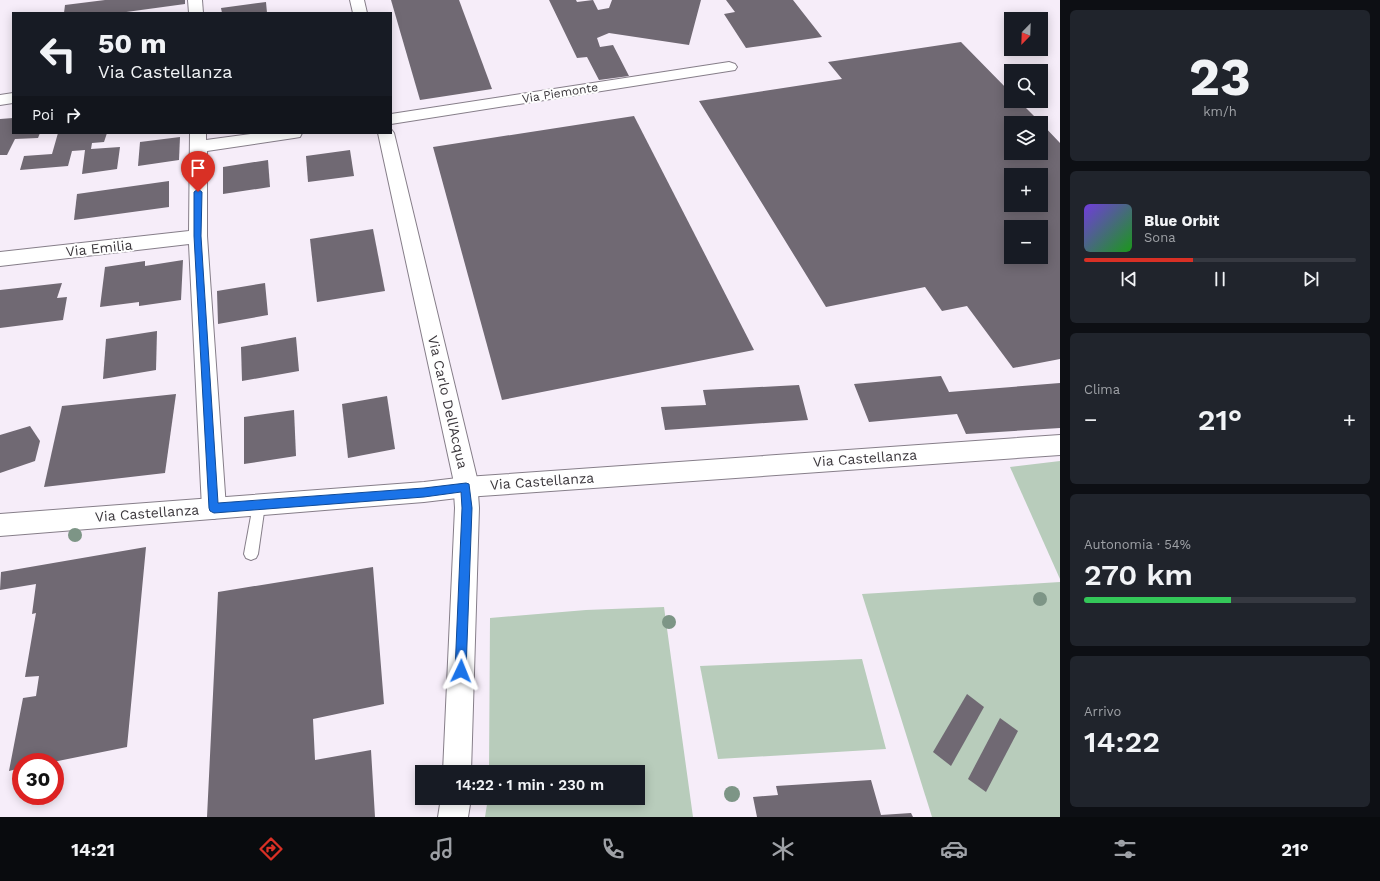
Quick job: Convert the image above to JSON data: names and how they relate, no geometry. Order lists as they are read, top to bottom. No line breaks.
{"streets":{"street":["Via Piemonte","Via Emilia","Via Carlo Dell'Acqua","Via Castellanza"]},"crossings":[["Via Carlo Dell'Acqua","Via Castellanza"]],"north":"bottom left","page":{"tile":[["23","km/h"],"Clima",["Autonomia · 54%","270 km"],["Arrivo","14:22"]],"map_buttons":["+","−"],"turn":["50 m","Via Castellanza"],"then":"Poi","song":["Blue Orbit","Sona"],"heat":["−","21°","+"],"limit":"30","trip":"14:22 · 1 min · 230 m","tabs":["14:21","21°"]}}
